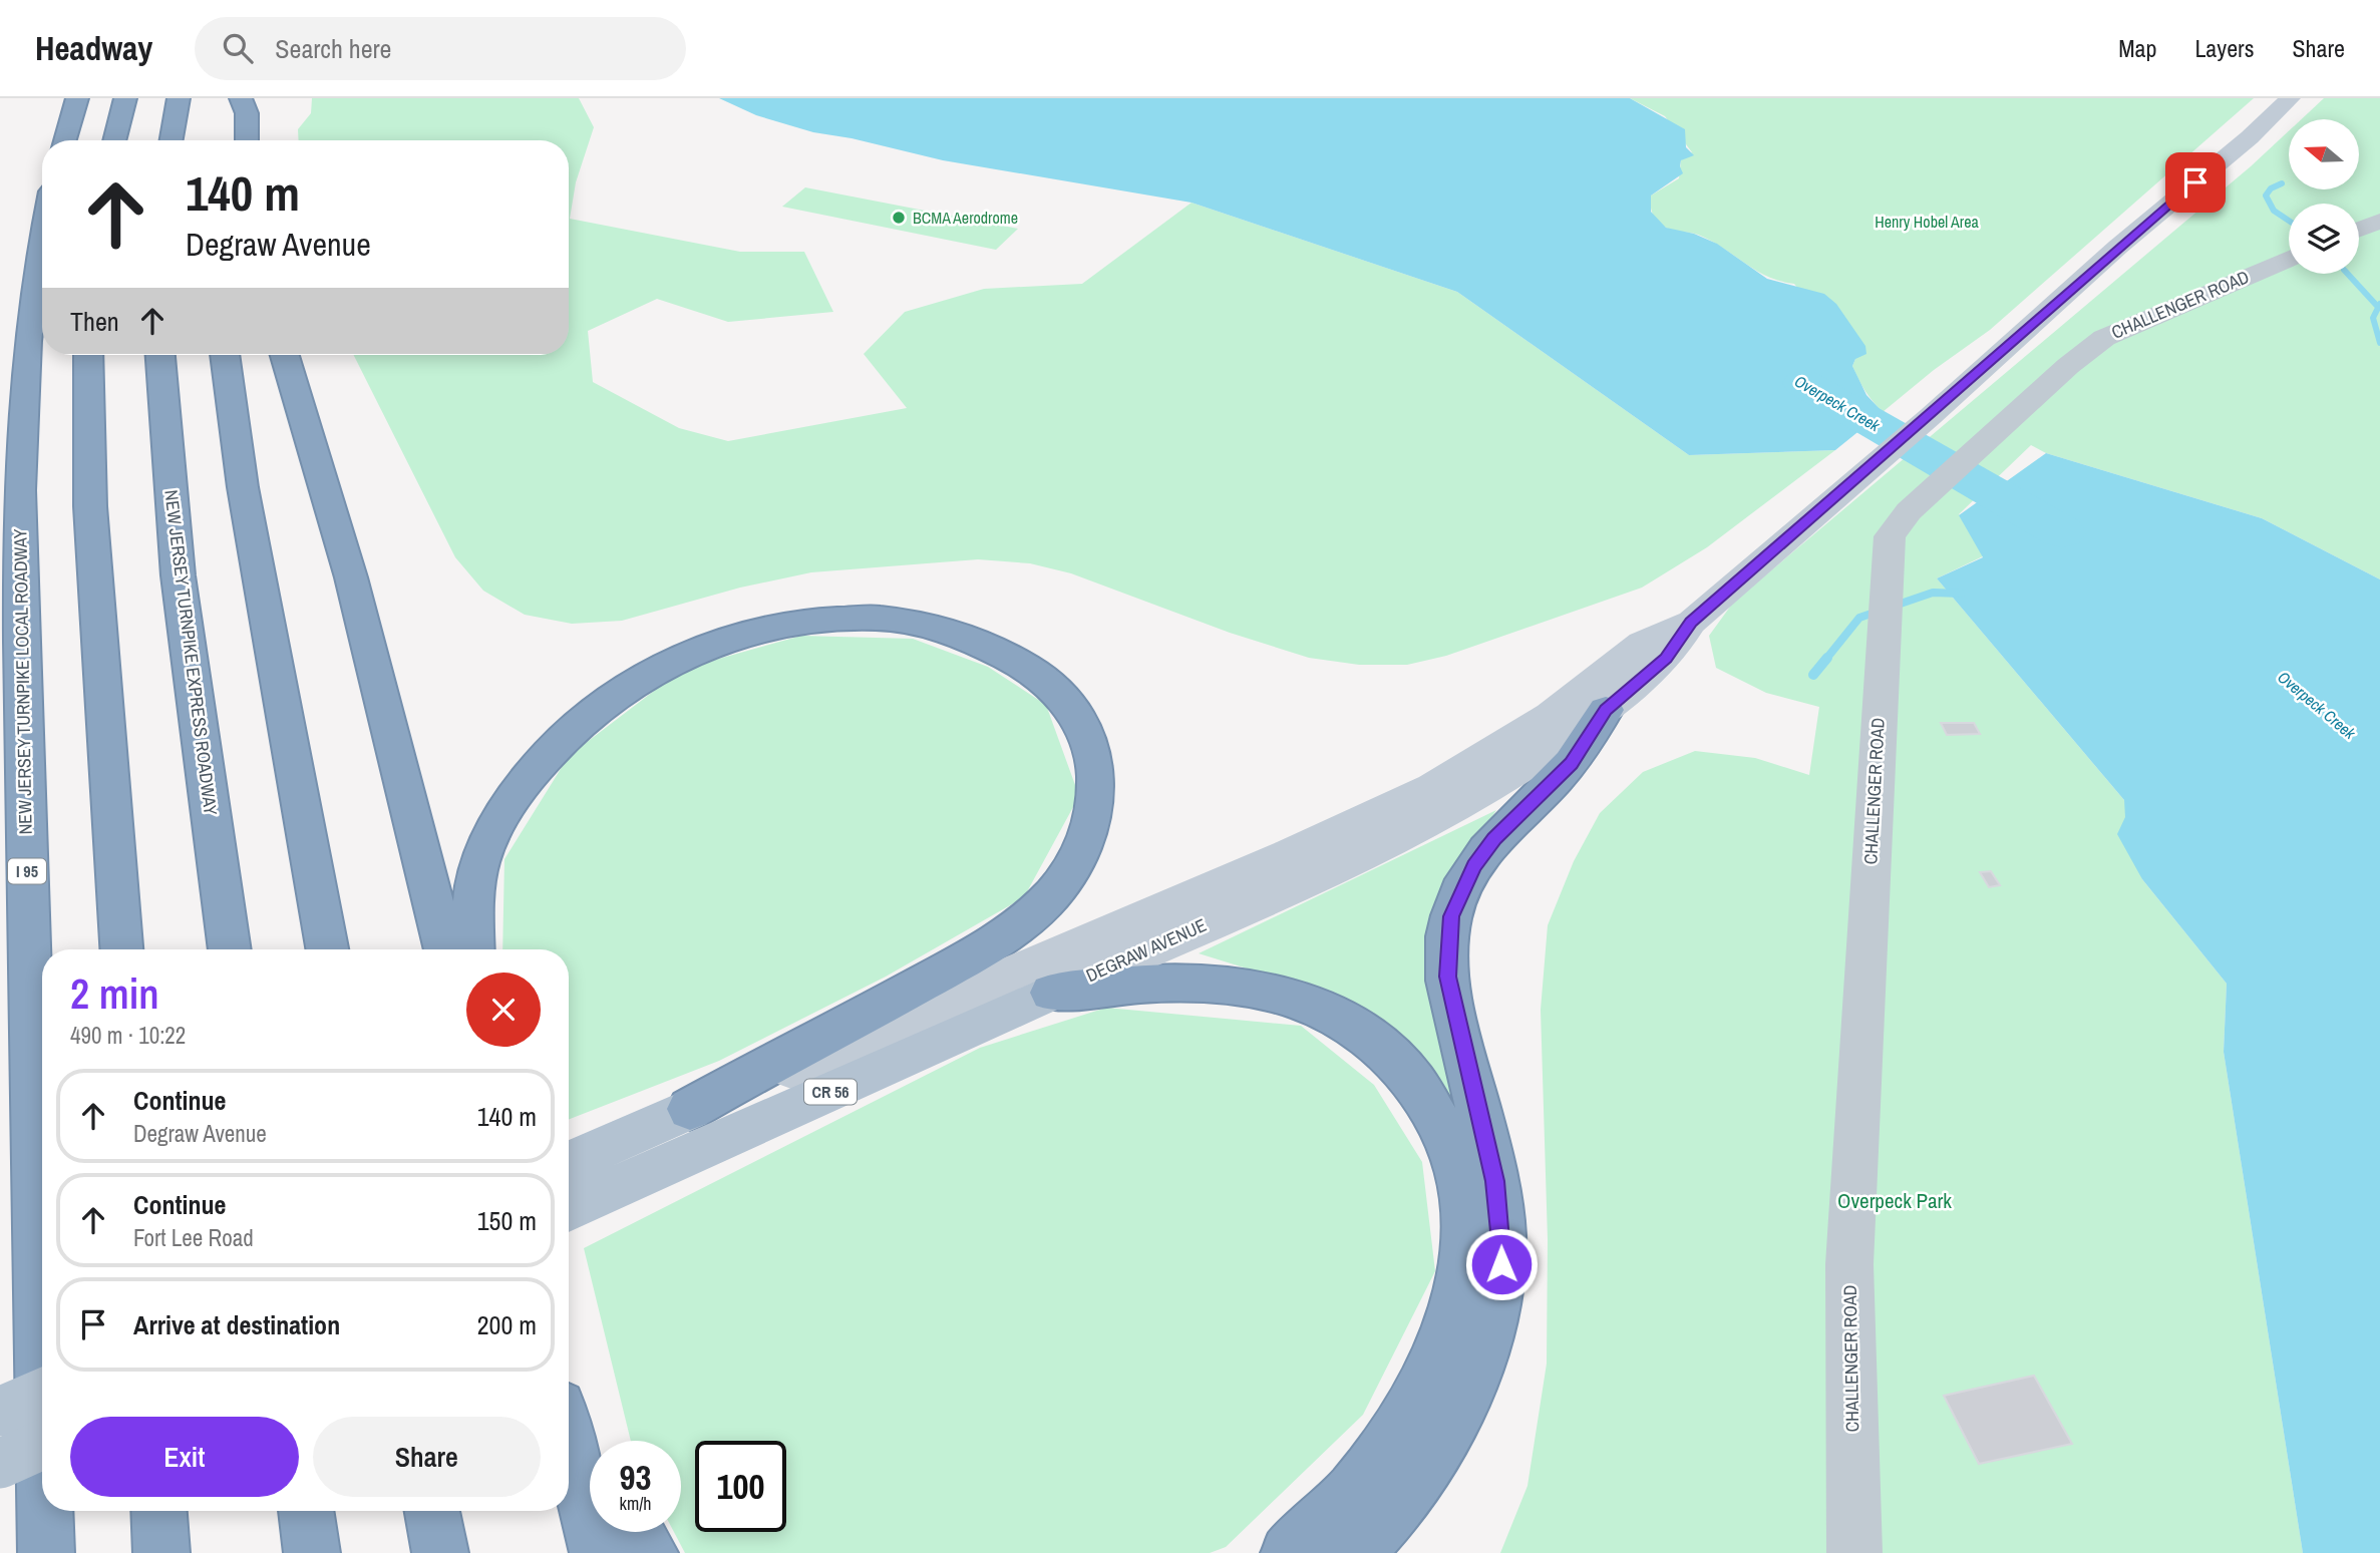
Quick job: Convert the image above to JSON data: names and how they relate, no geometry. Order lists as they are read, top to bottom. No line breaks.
{"streets":{"highway":["NEW JERSEY TURNPIKE EXPRESS ROADWAY","NEW JERSEY TURNPIKE LOCAL ROADWAY","I 95"],"main road":["DEGRAW AVENUE","CR 56"],"street":["CHALLENGER ROAD"]},"water":["Overpeck Creek"],"parks":["Henry Hobel Area","Overpeck Park"],"places":["BCMA Aerodrome"],"north":"left","page":{"header":"Headway","search":"Search here","nav":["Map","Layers","Share"],"turn":["140 m","Degraw Avenue"],"then":"Then","heading":["2 min","490 m · 10:22"],"list":[{"name":"Continue","note":"Degraw Avenue","value":"140 m"},{"name":"Continue","note":"Fort Lee Road","value":"150 m"},{"name":"Arrive at destination","value":"200 m"}],"buttons":["Exit","Share"],"speed":"93 km/h","limit":"100"}}
